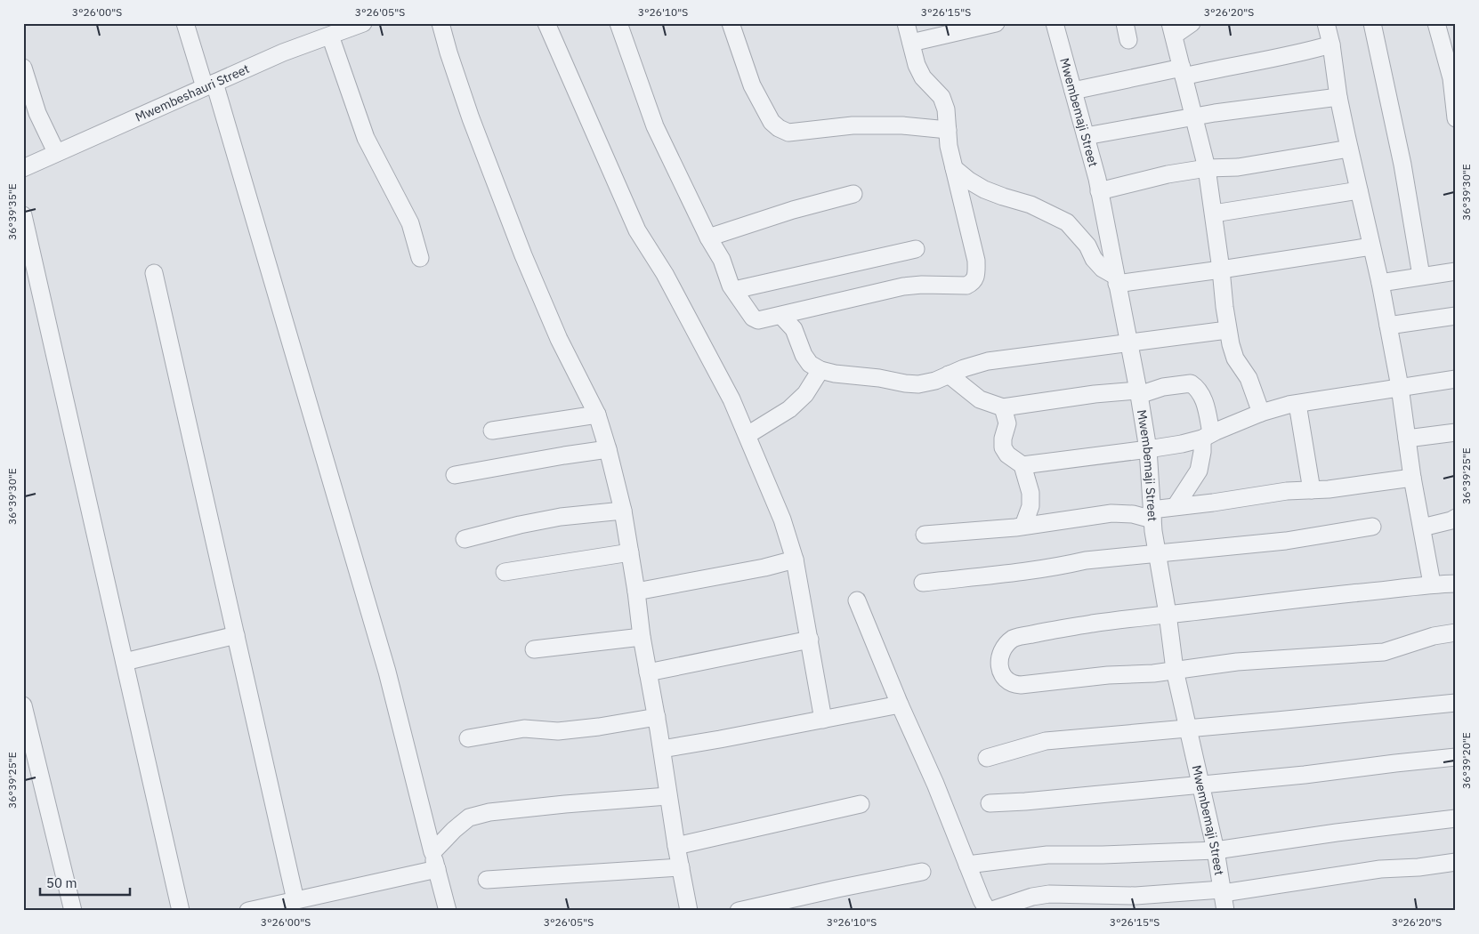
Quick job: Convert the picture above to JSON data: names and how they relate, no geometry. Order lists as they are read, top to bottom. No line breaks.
{"streets":{"street":["Mwembeshauri Street","Mwembemaji Street"]},"scale_bar":"50 m","coordinates":["3°26'00\"S","3°26'05\"S","3°26'10\"S","3°26'15\"S","3°26'20\"S","36°39'30\"E","36°39'35\"E","36°39'25\"E","36°39'20\"E"]}
